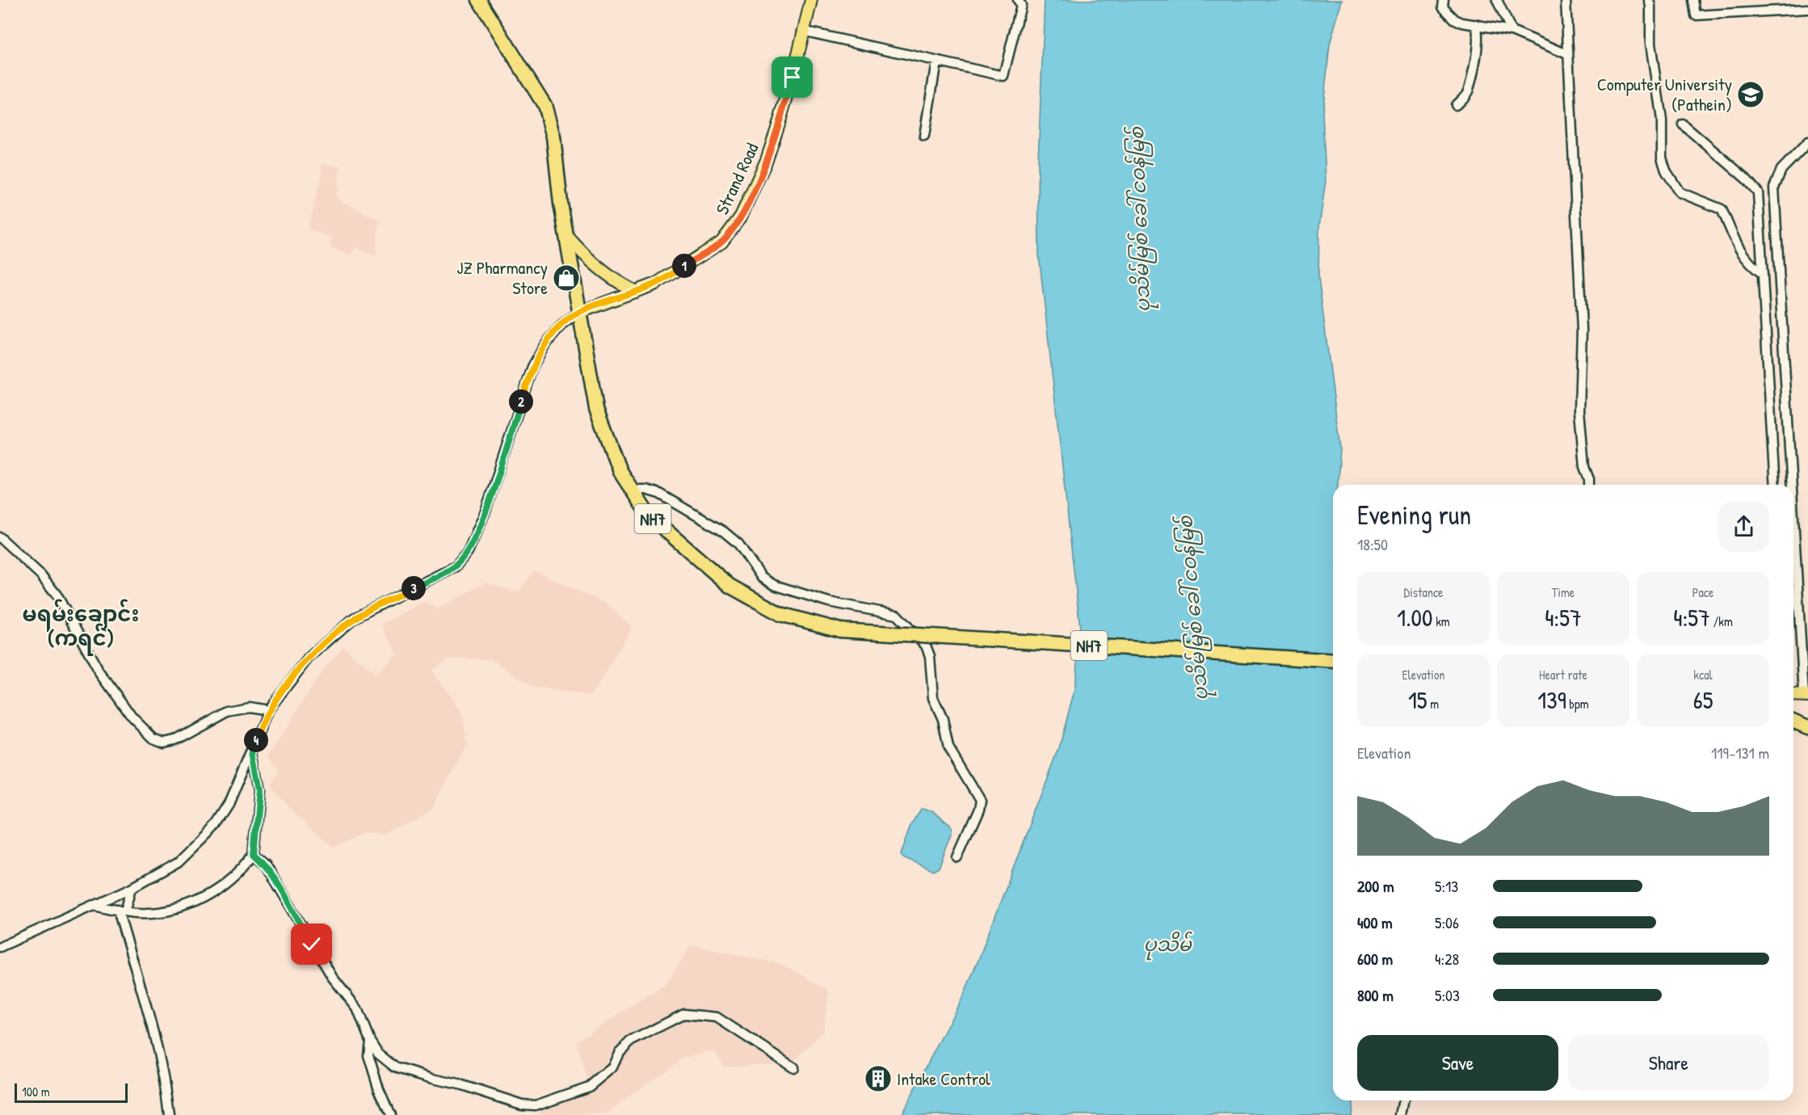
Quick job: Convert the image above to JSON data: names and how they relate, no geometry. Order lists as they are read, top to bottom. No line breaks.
{"streets":{"highway":["NH7"],"main road":["Strand Road"]},"crossings":[["Strand Road","NH7"]],"districts":["မရမ်းချောင်း (ကရင်)"],"water":["ပုသိမ်မြစ် ခေါ် ငဝန်မြစ်","ပုသိမ်"],"places":{"school or university":["Computer University (Pathein)"],"shop":["JZ Pharmancy Store"],"building":["Intake Control"]},"scale_bar":"100 m","page":{"pins":["1","2","3","4"],"heading":["Evening run","18:50"],"stats":[["Distance","1.00 km"],["Time","4:57"],["Pace","4:57 /km"],["Elevation","15 m"],["Heart rate","139 bpm"],["kcal","65"]],"chart":["Elevation","119–131 m"],"list":[{"name":"200 m","note":"5:13"},{"name":"400 m","note":"5:06"},{"name":"600 m","note":"4:28"},{"name":"800 m","note":"5:03"}],"buttons":["Save","Share"],"scale":"100 m"}}
